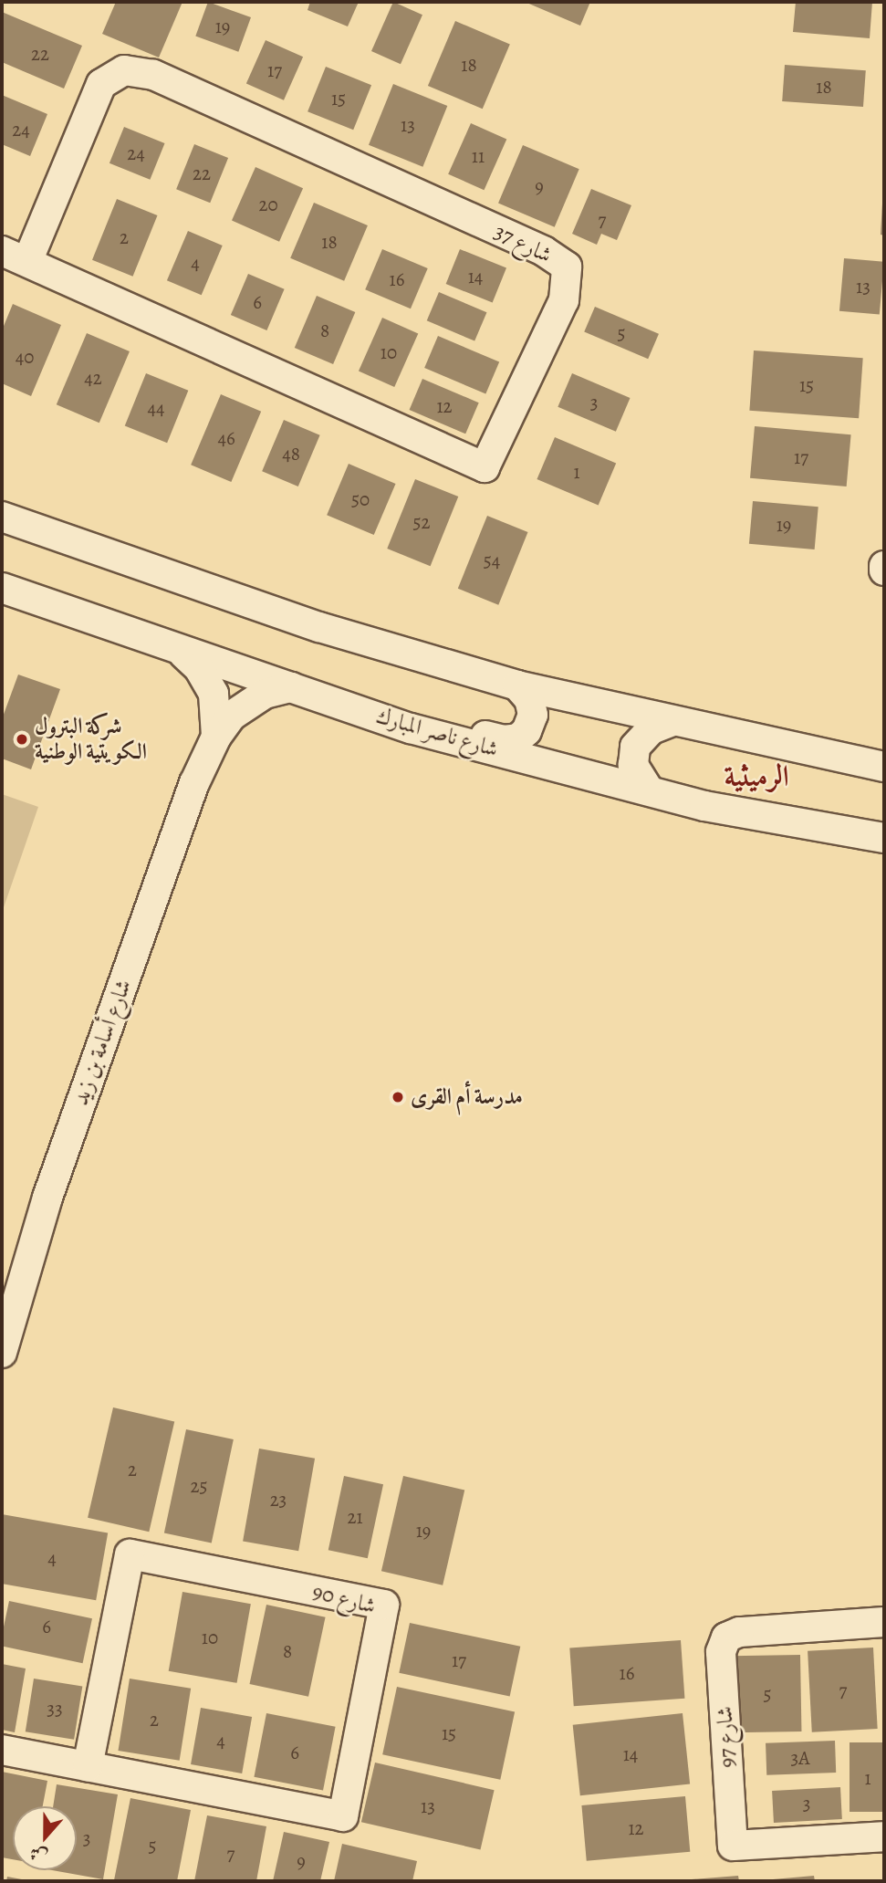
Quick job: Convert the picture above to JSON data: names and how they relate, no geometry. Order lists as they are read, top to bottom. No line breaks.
{"streets":{"street":["شارع 37","شارع ناصر المبارك","شارع أسامة بن زيد","شارع 90","شارع 97"]},"crossings":[["شارع ناصر المبارك","شارع أسامة بن زيد"]],"districts":["الرميثية"],"places":["شركة البترول الكويتية الوطنية","مدرسة أم القرى"],"house_numbers":["19","22","18","17","18","15","13","24","24","11","22","9","20","7","2","18","4","14","16","13","6","8","5","10","40","42","15","3","12","44","46","48","17","1","50","52","19","54","2","25","23","21","19","4","6","10","8","17","16","7","5","33","2","15","4","6","14","3A","1","3","13","12","3","5","7","9"],"north":"bottom"}
